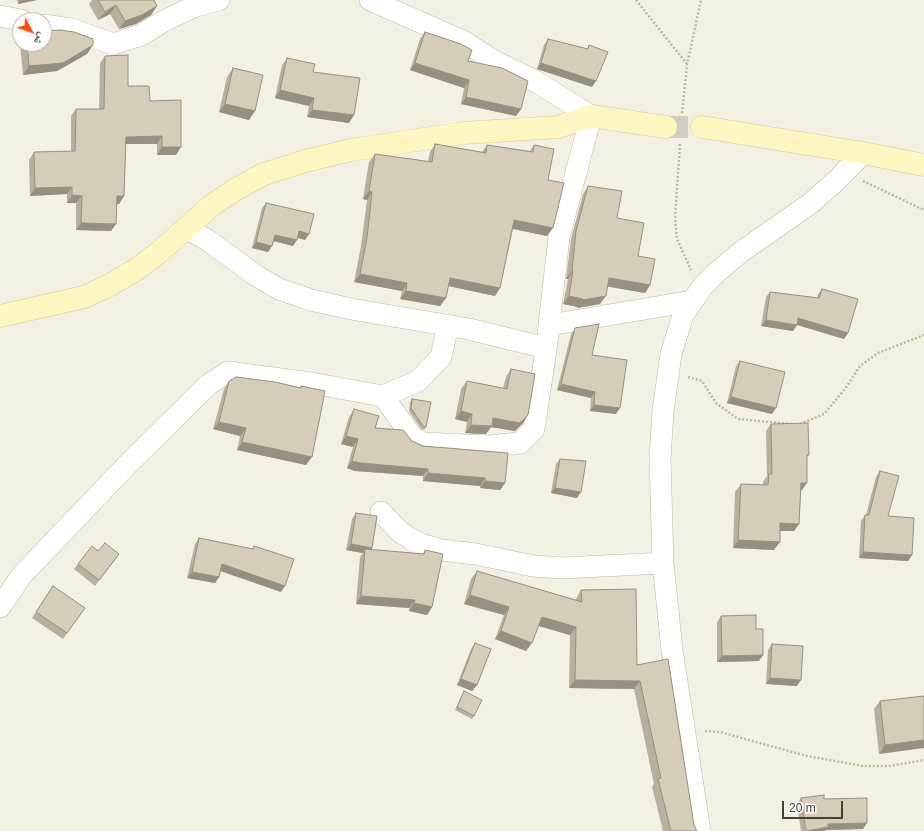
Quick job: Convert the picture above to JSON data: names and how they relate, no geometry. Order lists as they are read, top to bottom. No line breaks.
{"scale_bar":"20 m","north":"bottom right"}
